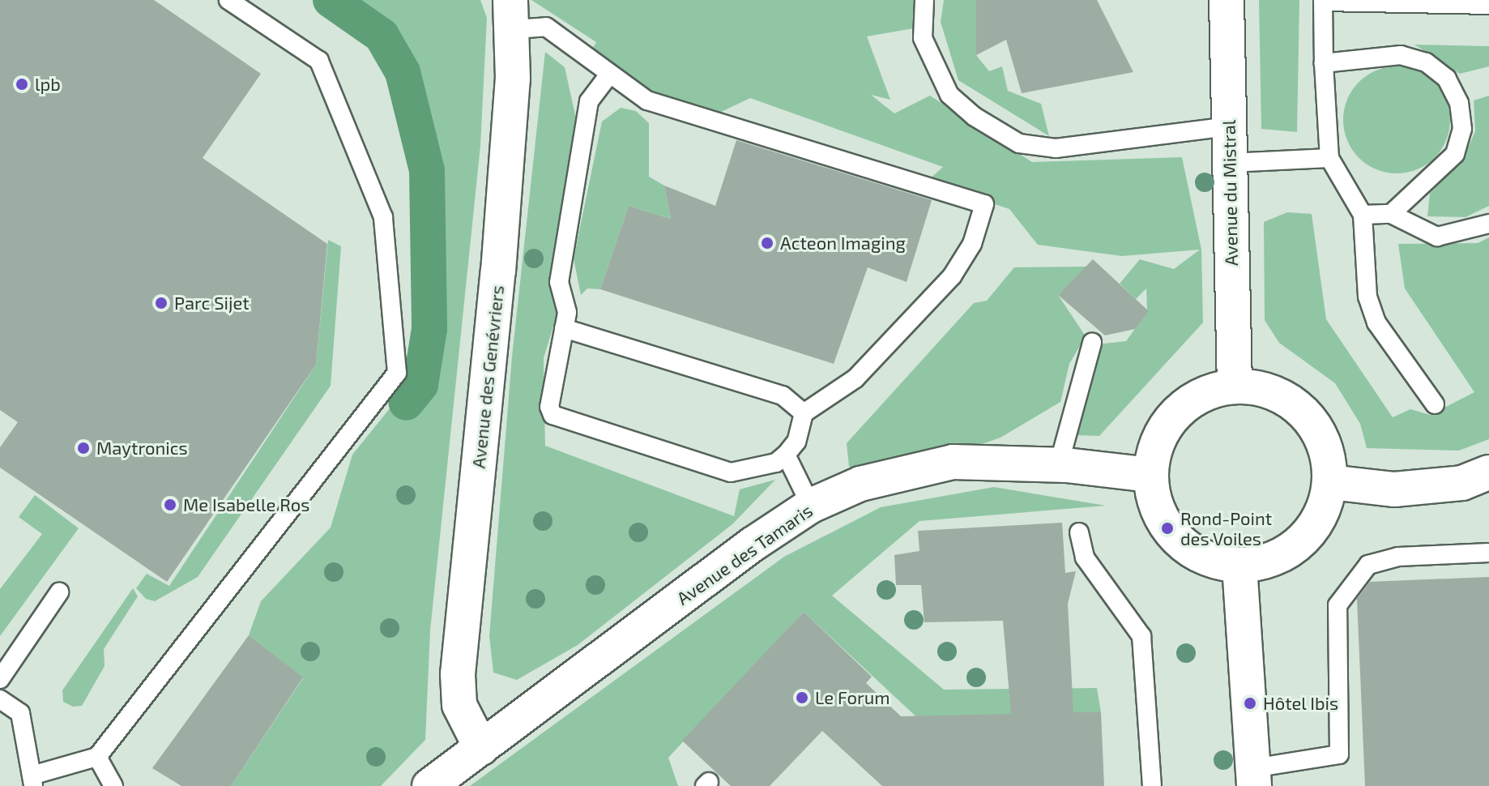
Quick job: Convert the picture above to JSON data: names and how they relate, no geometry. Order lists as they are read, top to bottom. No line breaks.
{"streets":{"street":["Avenue du Mistral","Avenue des Genévriers","Avenue des Tamaris"]},"crossings":[["Avenue du Mistral","Avenue des Tamaris"],["Avenue des Genévriers","Avenue des Tamaris"]],"places":["lpb","Acteon Imaging","Parc Sijet","Maytronics","Me Isabelle Ros","Rond-Point des Voiles","Le Forum","Hôtel Ibis"]}
